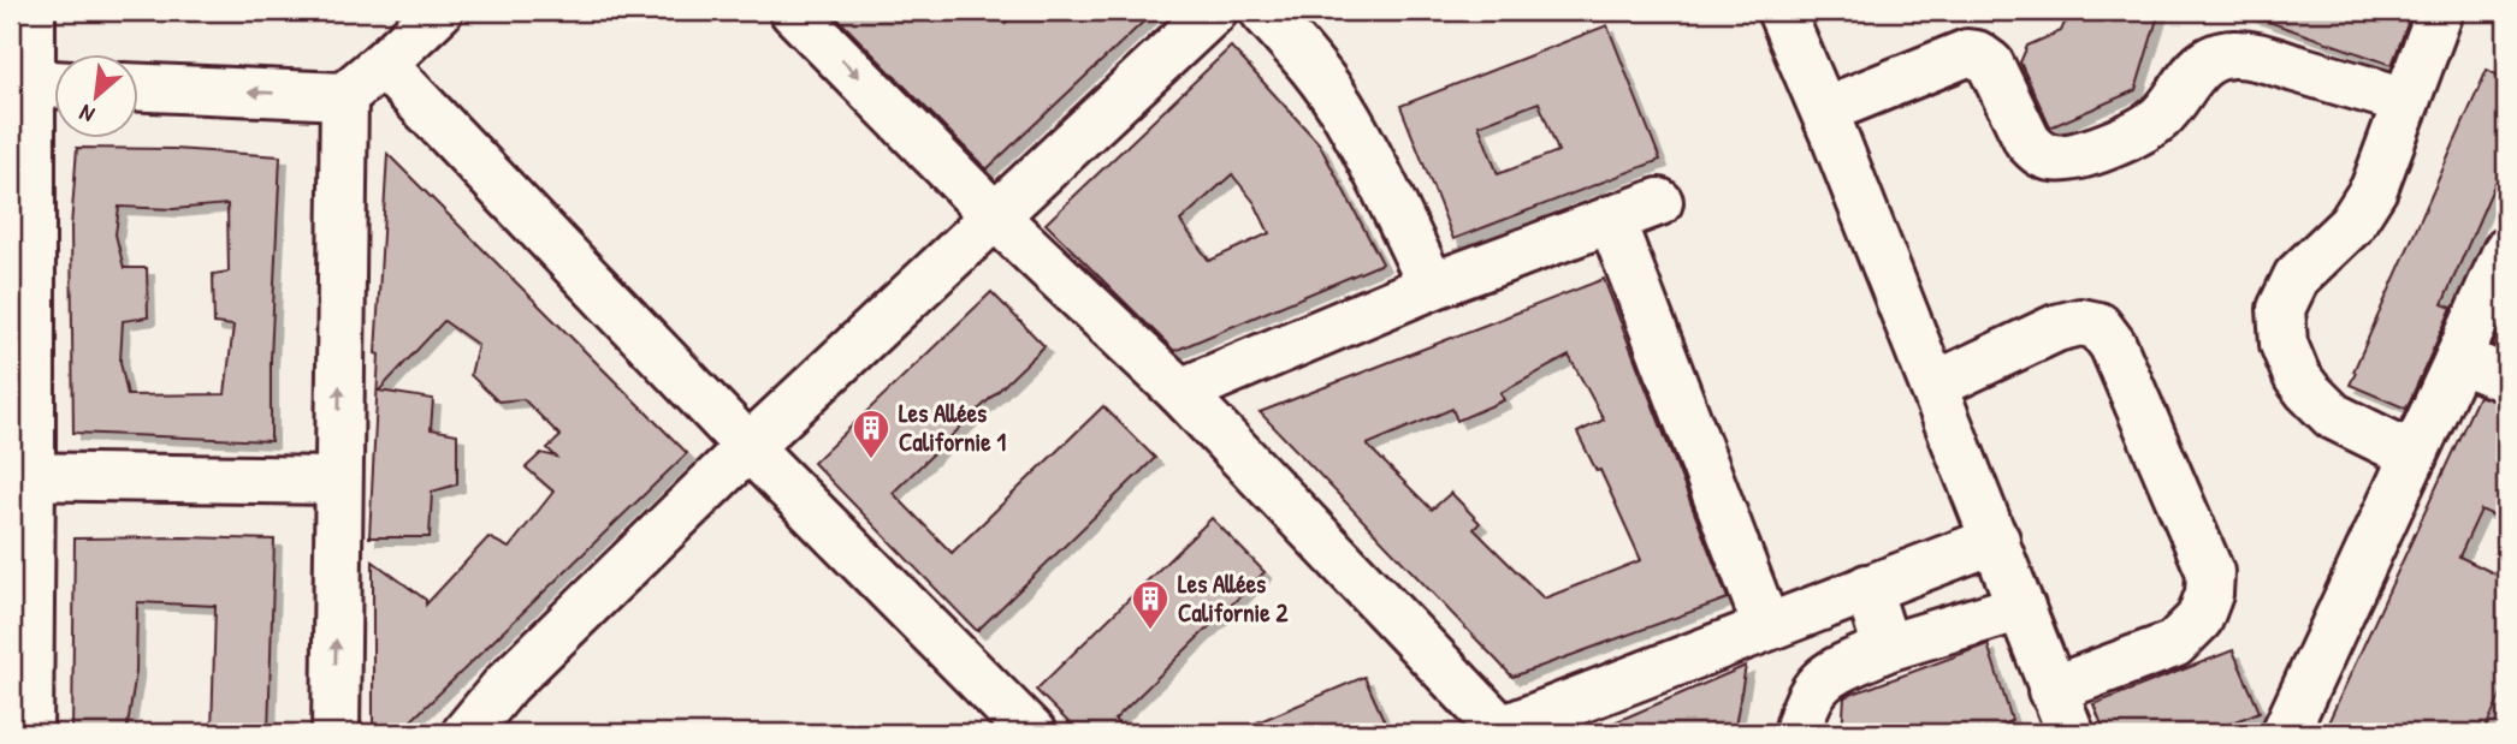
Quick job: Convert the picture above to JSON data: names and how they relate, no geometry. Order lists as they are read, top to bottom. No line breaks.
{"places":{"building":["Les Allées Californie 1","Les Allées Californie 2"]},"north":"bottom left"}
